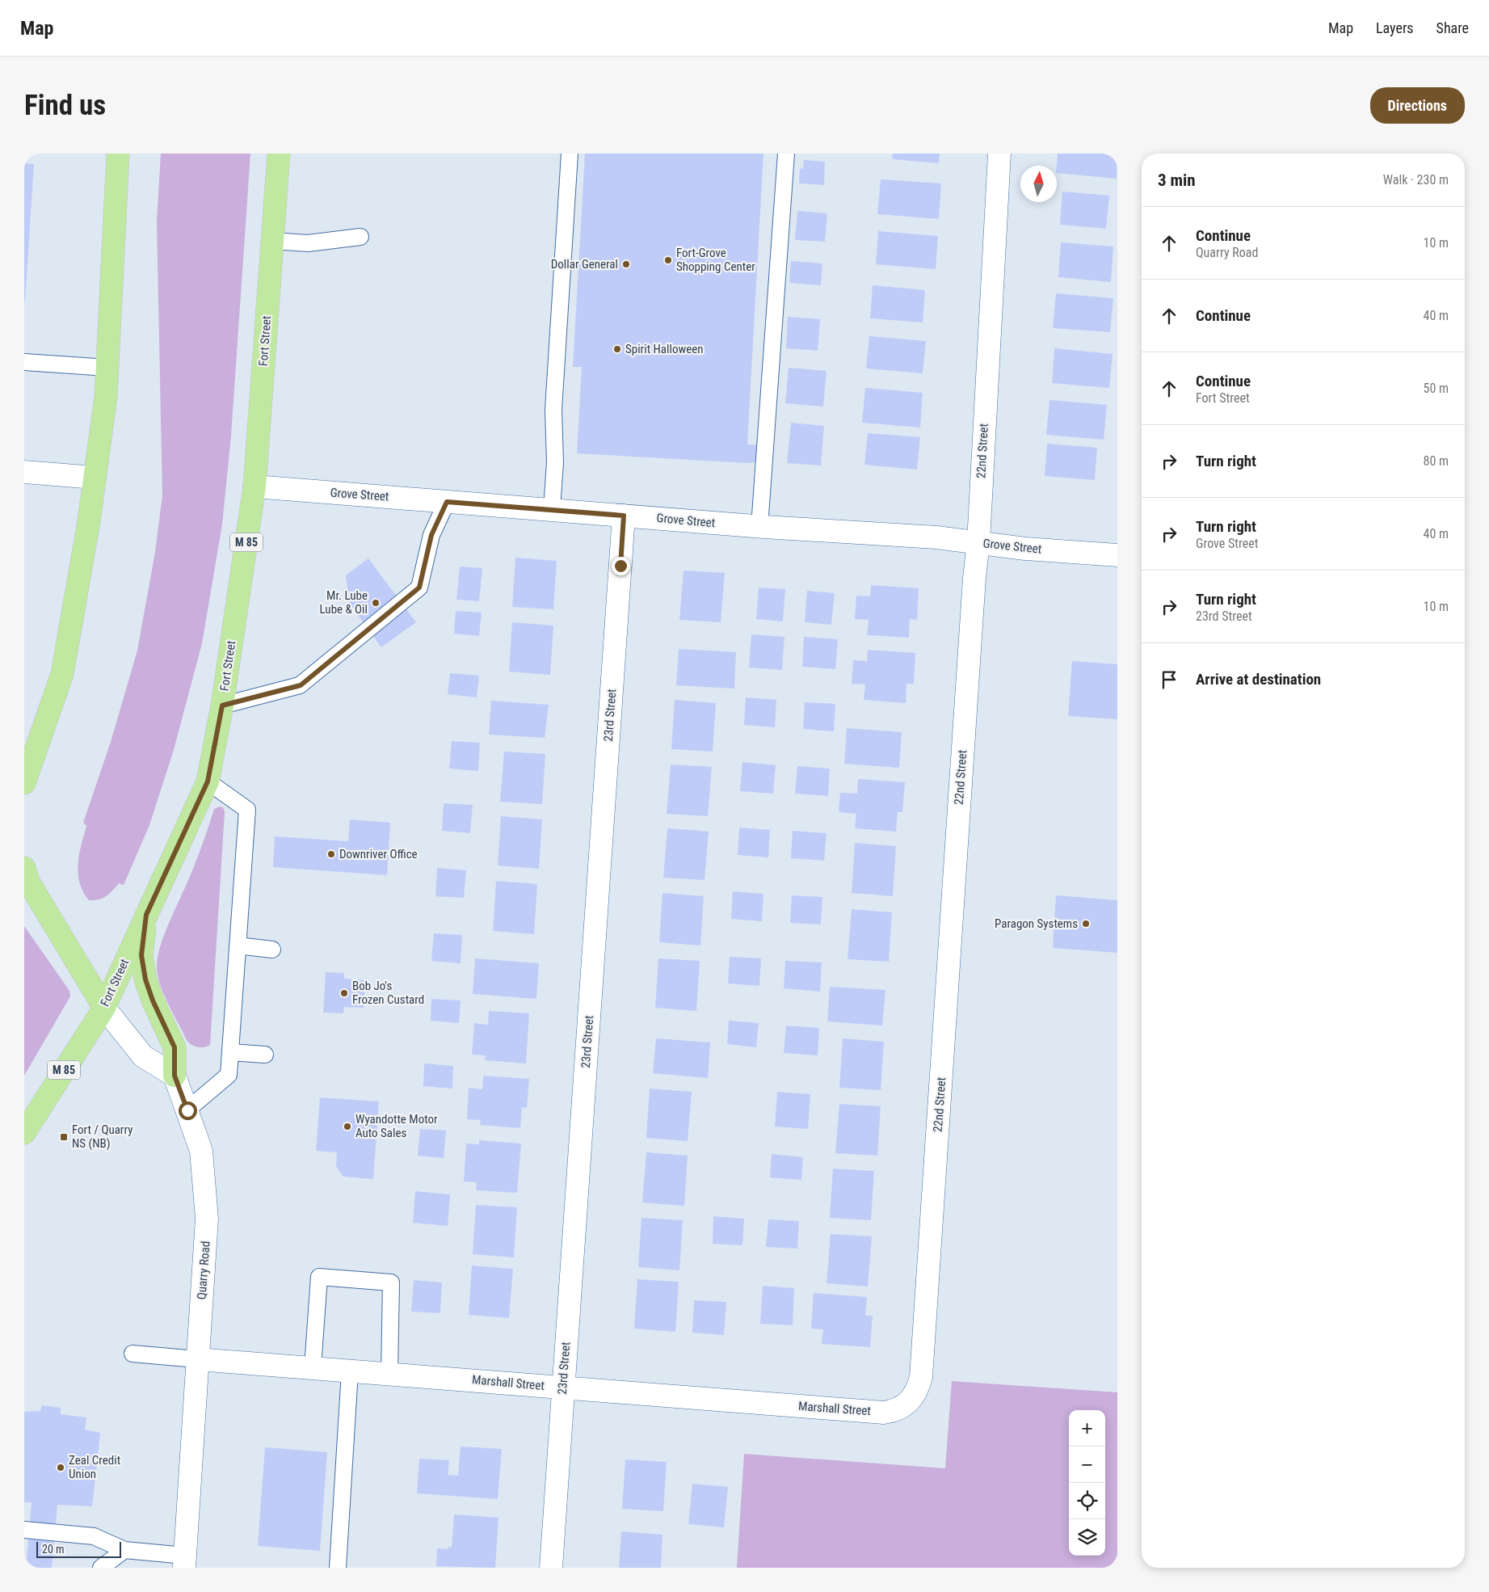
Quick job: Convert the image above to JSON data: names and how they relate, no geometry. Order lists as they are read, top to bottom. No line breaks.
{"streets":{"main road":["Fort Street","M 85"],"street":["22nd Street","Grove Street","23rd Street","Quarry Road","Marshall Street"]},"crossings":[["Fort Street","Grove Street"],["22nd Street","Grove Street"],["22nd Street","Marshall Street"],["Grove Street","23rd Street"],["23rd Street","Marshall Street"],["Quarry Road","Marshall Street"]],"places":{"other":["Fort-Grove Shopping Center","Dollar General","Spirit Halloween","Mr. Lube Lube & Oil","Downriver Office","Paragon Systems","Bob Jo's Frozen Custard","Wyandotte Motor Auto Sales","Zeal Credit Union"],"transit":["Fort / Quarry NS (NB)"]},"scale_bar":"20 m","north":"top","page":{"header":"Map","nav":["Map","Layers","Share"],"buttons":"Directions","title":"Find us","heading":["3 min","Walk · 230 m"],"list":[["Continue","Quarry Road","10 m"],["Continue","40 m"],["Continue","Fort Street","50 m"],["Turn right","80 m"],["Turn right","Grove Street","40 m"],["Turn right","23rd Street","10 m"],"Arrive at destination"],"map_buttons":["+","−"],"scale":"20 m"}}
